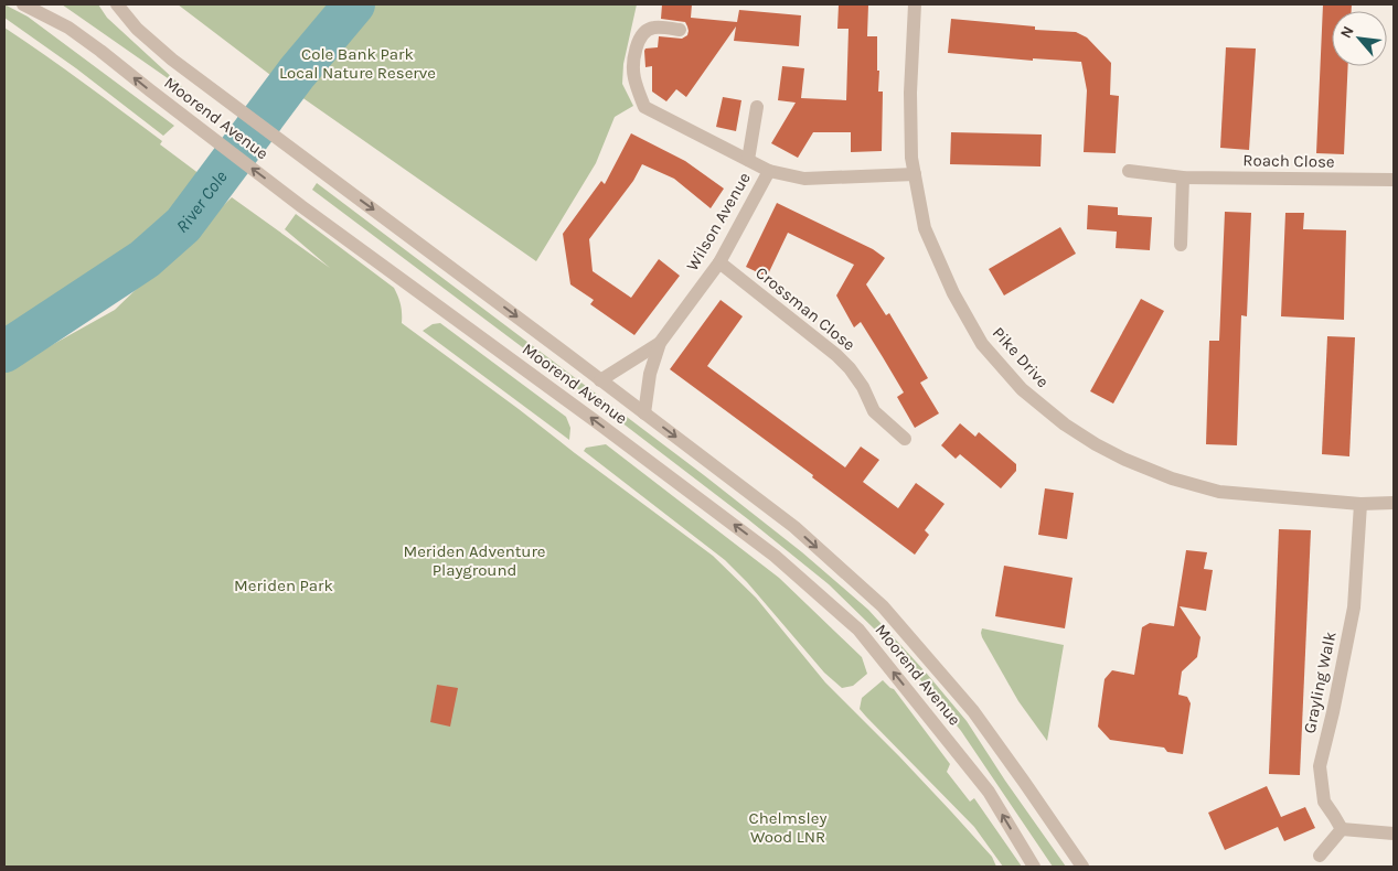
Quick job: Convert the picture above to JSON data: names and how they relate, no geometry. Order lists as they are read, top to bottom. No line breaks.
{"streets":{"street":["Moorend Avenue","Roach Close","Wilson Avenue","Crossman Close","Pike Drive","Grayling Walk"]},"crossings":[["Moorend Avenue","Wilson Avenue"],["Wilson Avenue","Crossman Close"],["Pike Drive","Grayling Walk"]],"water":["River Cole"],"parks":["Cole Bank Park Local Nature Reserve","Meriden Adventure Playground","Meriden Park","Chelmsley Wood LNR"],"north":"top left"}
